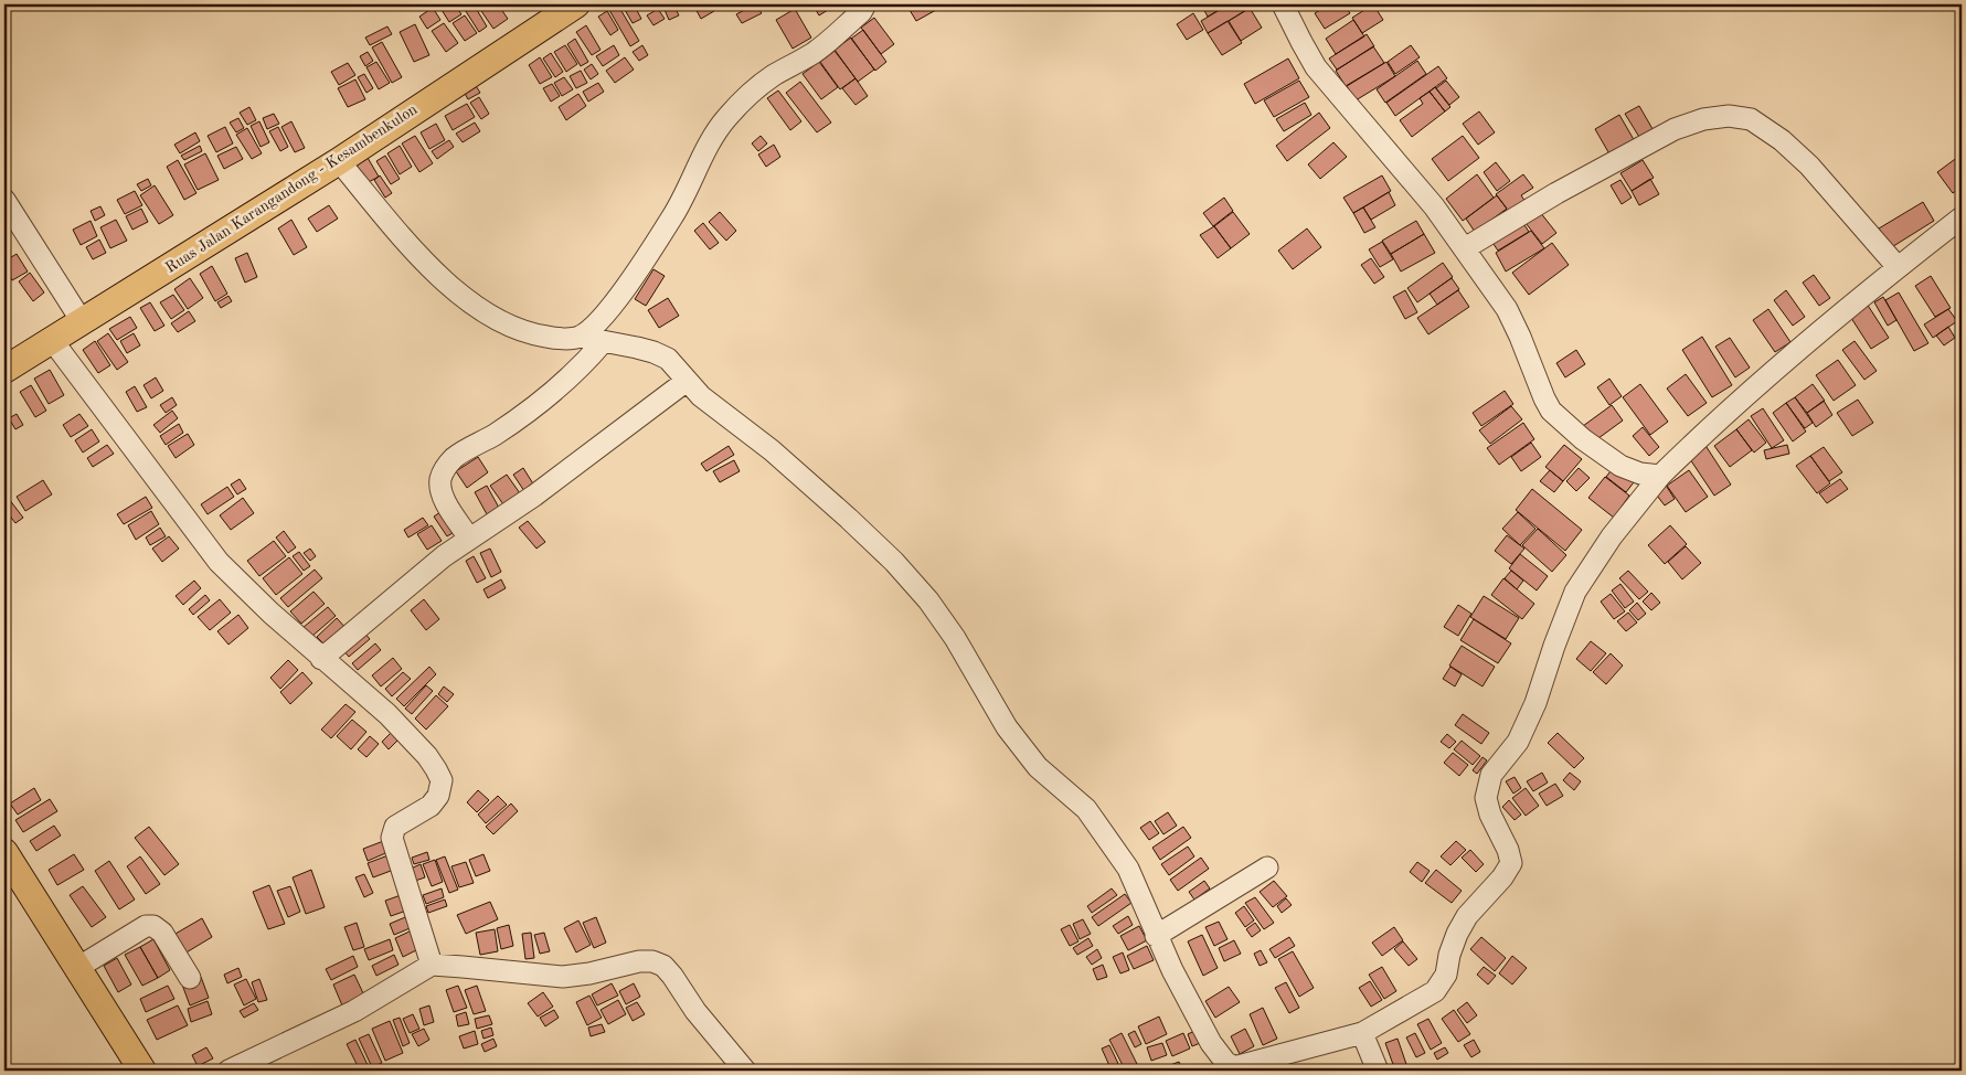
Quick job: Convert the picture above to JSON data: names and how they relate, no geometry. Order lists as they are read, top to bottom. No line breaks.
{"streets":{"main road":["Ruas Jalan Karangandong - Kesambenkulon"]}}
